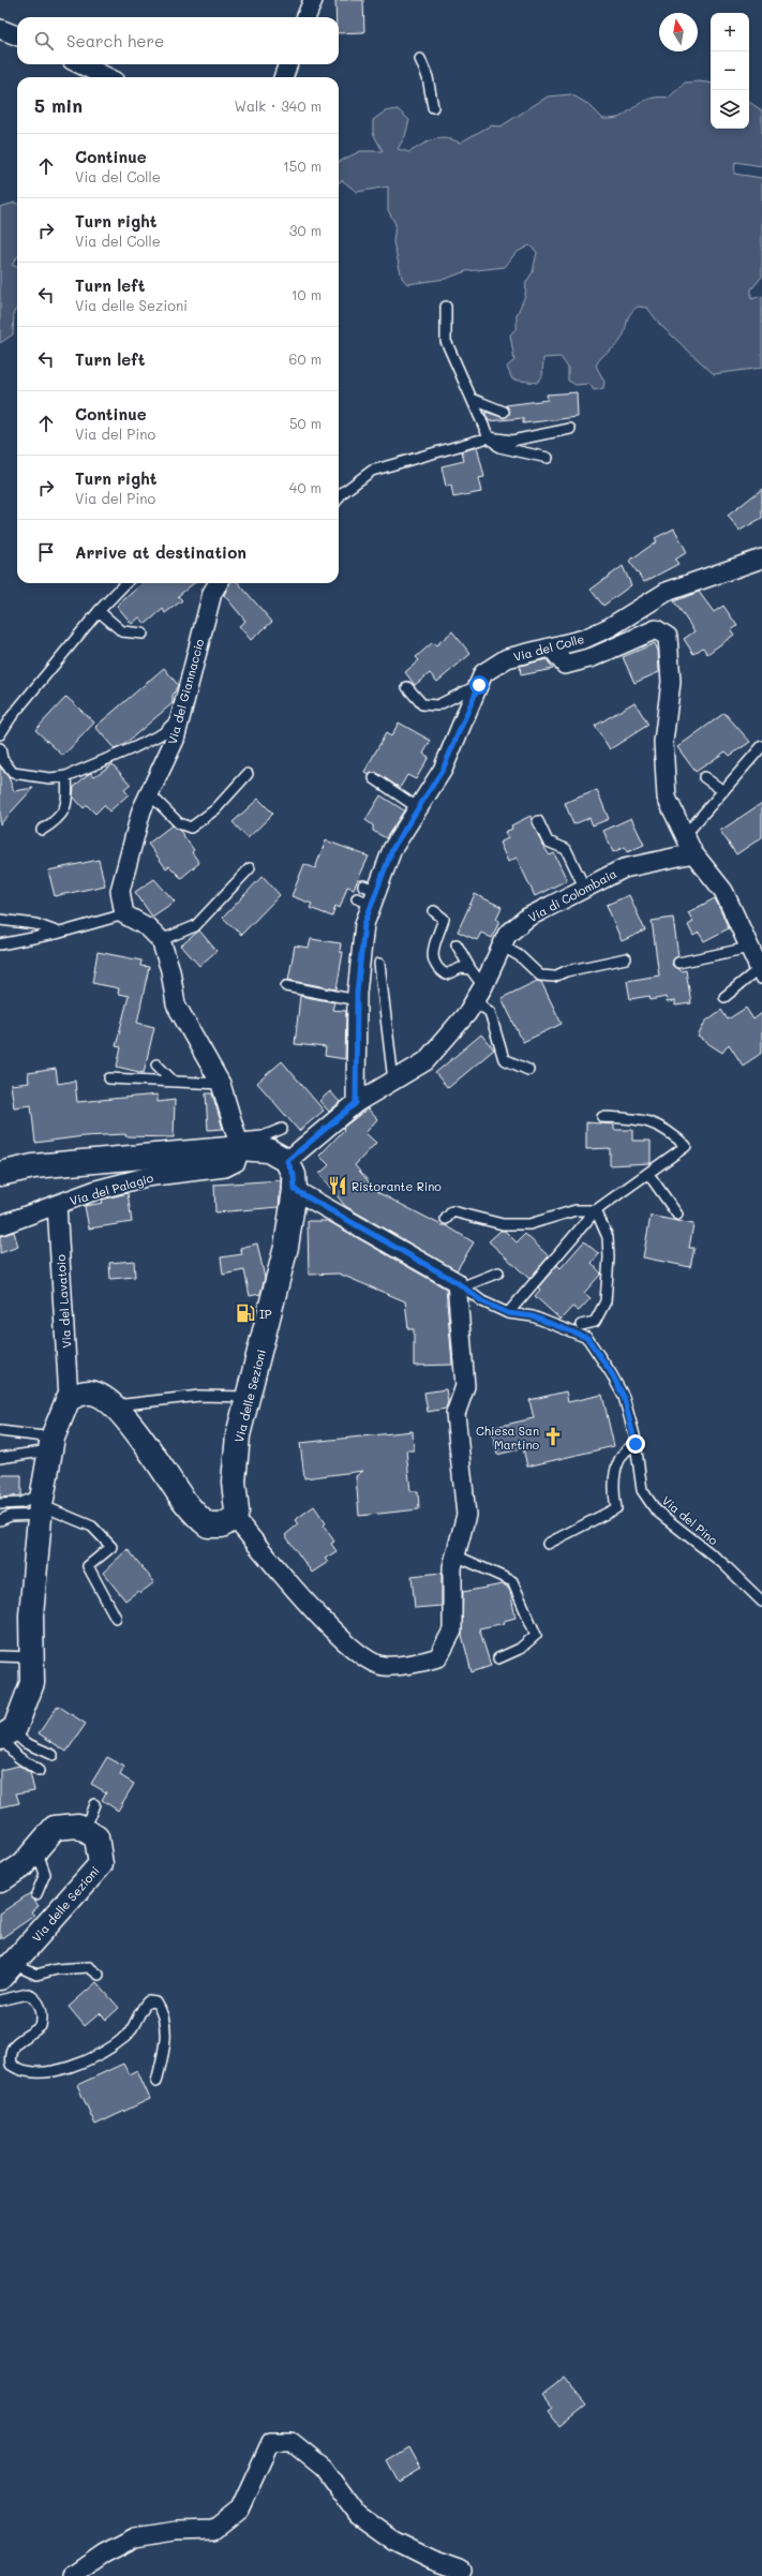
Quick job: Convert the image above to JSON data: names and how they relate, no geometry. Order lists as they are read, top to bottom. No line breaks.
{"streets":{"street":["Via del Colle","Via del Giannaccio","Via di Colombaia","Via del Palagio","Via del Lavatoio","Via delle Sezioni"],"lane":["Via del Pino"]},"crossings":[["Via del Colle","Via di Colombaia"],["Via del Palagio","Via del Lavatoio"]],"places":{"restaurant":["Ristorante Rino"],"fuel station":["IP"],"church":["Chiesa San Martino"]},"north":"top","page":{"map_buttons":["+","−"],"search":"Search here","heading":["5 min","Walk · 340 m"],"list":[["Continue","Via del Colle","150 m"],["Turn right","Via del Colle","30 m"],["Turn left","Via delle Sezioni","10 m"],["Turn left","60 m"],["Continue","Via del Pino","50 m"],["Turn right","Via del Pino","40 m"],"Arrive at destination"]}}
